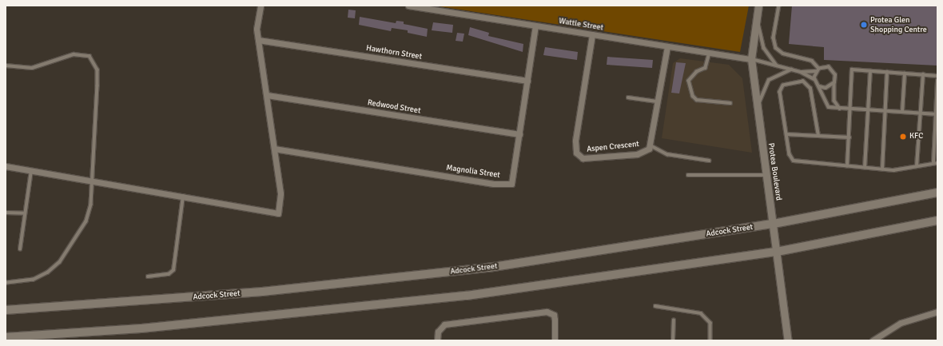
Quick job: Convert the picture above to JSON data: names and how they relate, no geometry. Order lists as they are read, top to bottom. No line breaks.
{"streets":{"main road":["Adcock Street"],"street":["Wattle Street","Hawthorn Street","Redwood Street","Aspen Crescent","Magnolia Street","Protea Boulevard"]},"crossings":[["Wattle Street","Aspen Crescent"],["Wattle Street","Magnolia Street"],["Wattle Street","Protea Boulevard"],["Hawthorn Street","Magnolia Street"],["Redwood Street","Magnolia Street"],["Protea Boulevard","Adcock Street"]],"places":["Protea Glen Shopping Centre","KFC"]}
